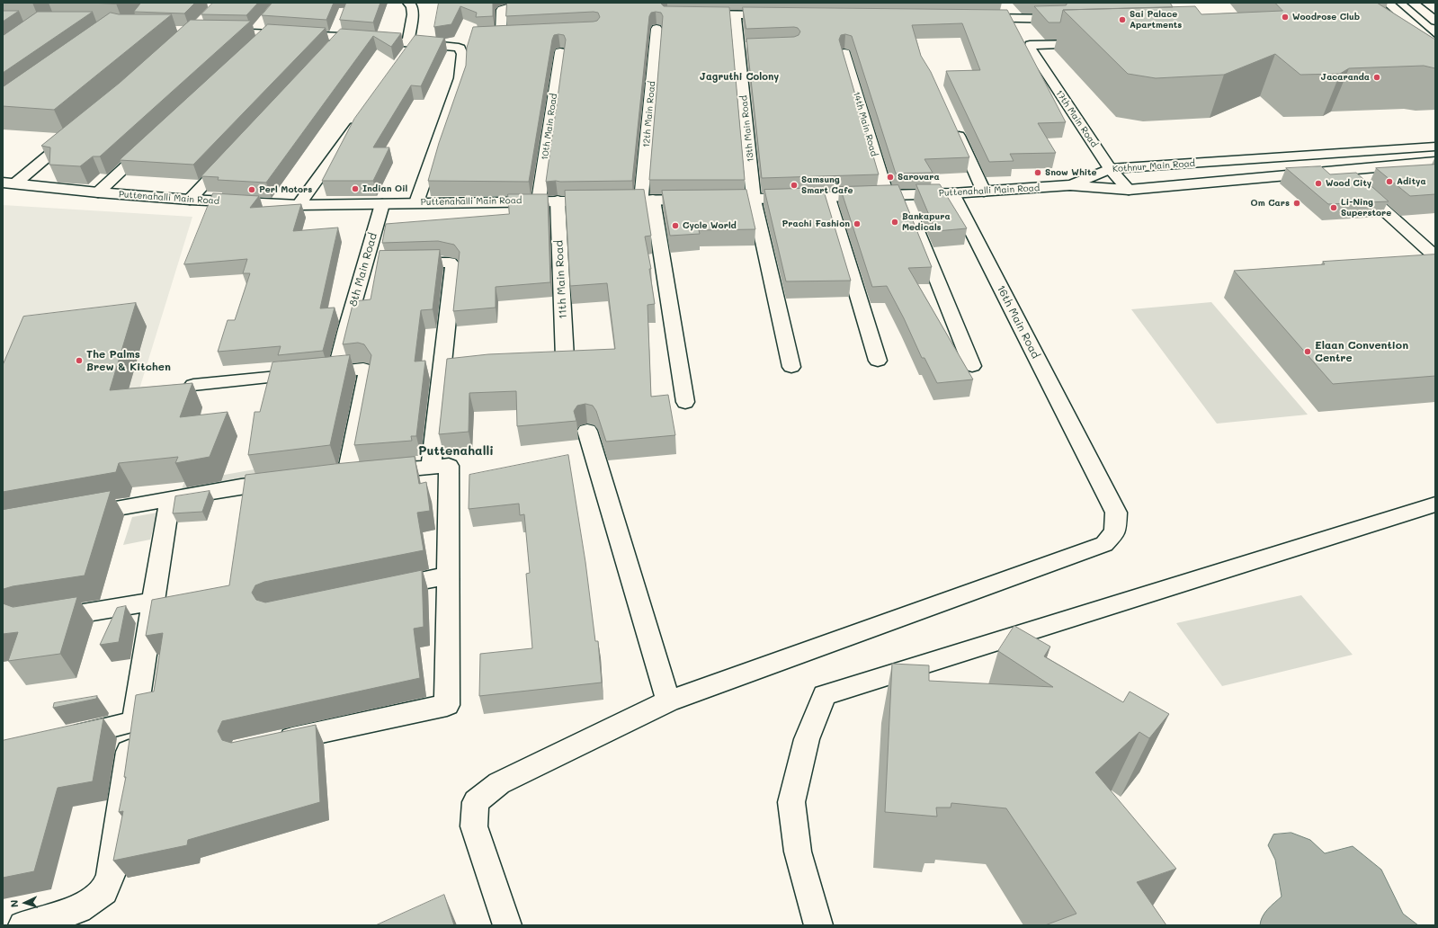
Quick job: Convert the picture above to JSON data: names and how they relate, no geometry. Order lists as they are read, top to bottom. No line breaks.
{"streets":{"street":["12th Main Road","17th Main Road","14th Main Road","10th Main Road","13th Main Road","Kothnur Main Road","Puttenahalli Main Road","8th Main Road","11th Main Road","16th Main Road"]},"crossings":[["12th Main Road","Puttenahalli Main Road"],["17th Main Road","Kothnur Main Road"],["14th Main Road","Puttenahalli Main Road"],["10th Main Road","Puttenahalli Main Road"],["13th Main Road","Puttenahalli Main Road"],["Kothnur Main Road","Puttenahalli Main Road"],["Puttenahalli Main Road","8th Main Road"],["Puttenahalli Main Road","11th Main Road"],["Puttenahalli Main Road","16th Main Road"]],"districts":["Jagruthi Colony","Puttenahalli"],"places":["Woodrose Club","Sai Palace Apartments","Jacaranda","Snow White","Sarovara","Aditya","Wood City","Samsung Smart Cafe","Indian Oil","Perl Motors","Om Cars","Li-Ning Superstore","Bankapura Medicals","Prachi Fashion","Cycle World","Elaan Convention Centre","The Palms Brew & Kitchen"],"north":"left"}
